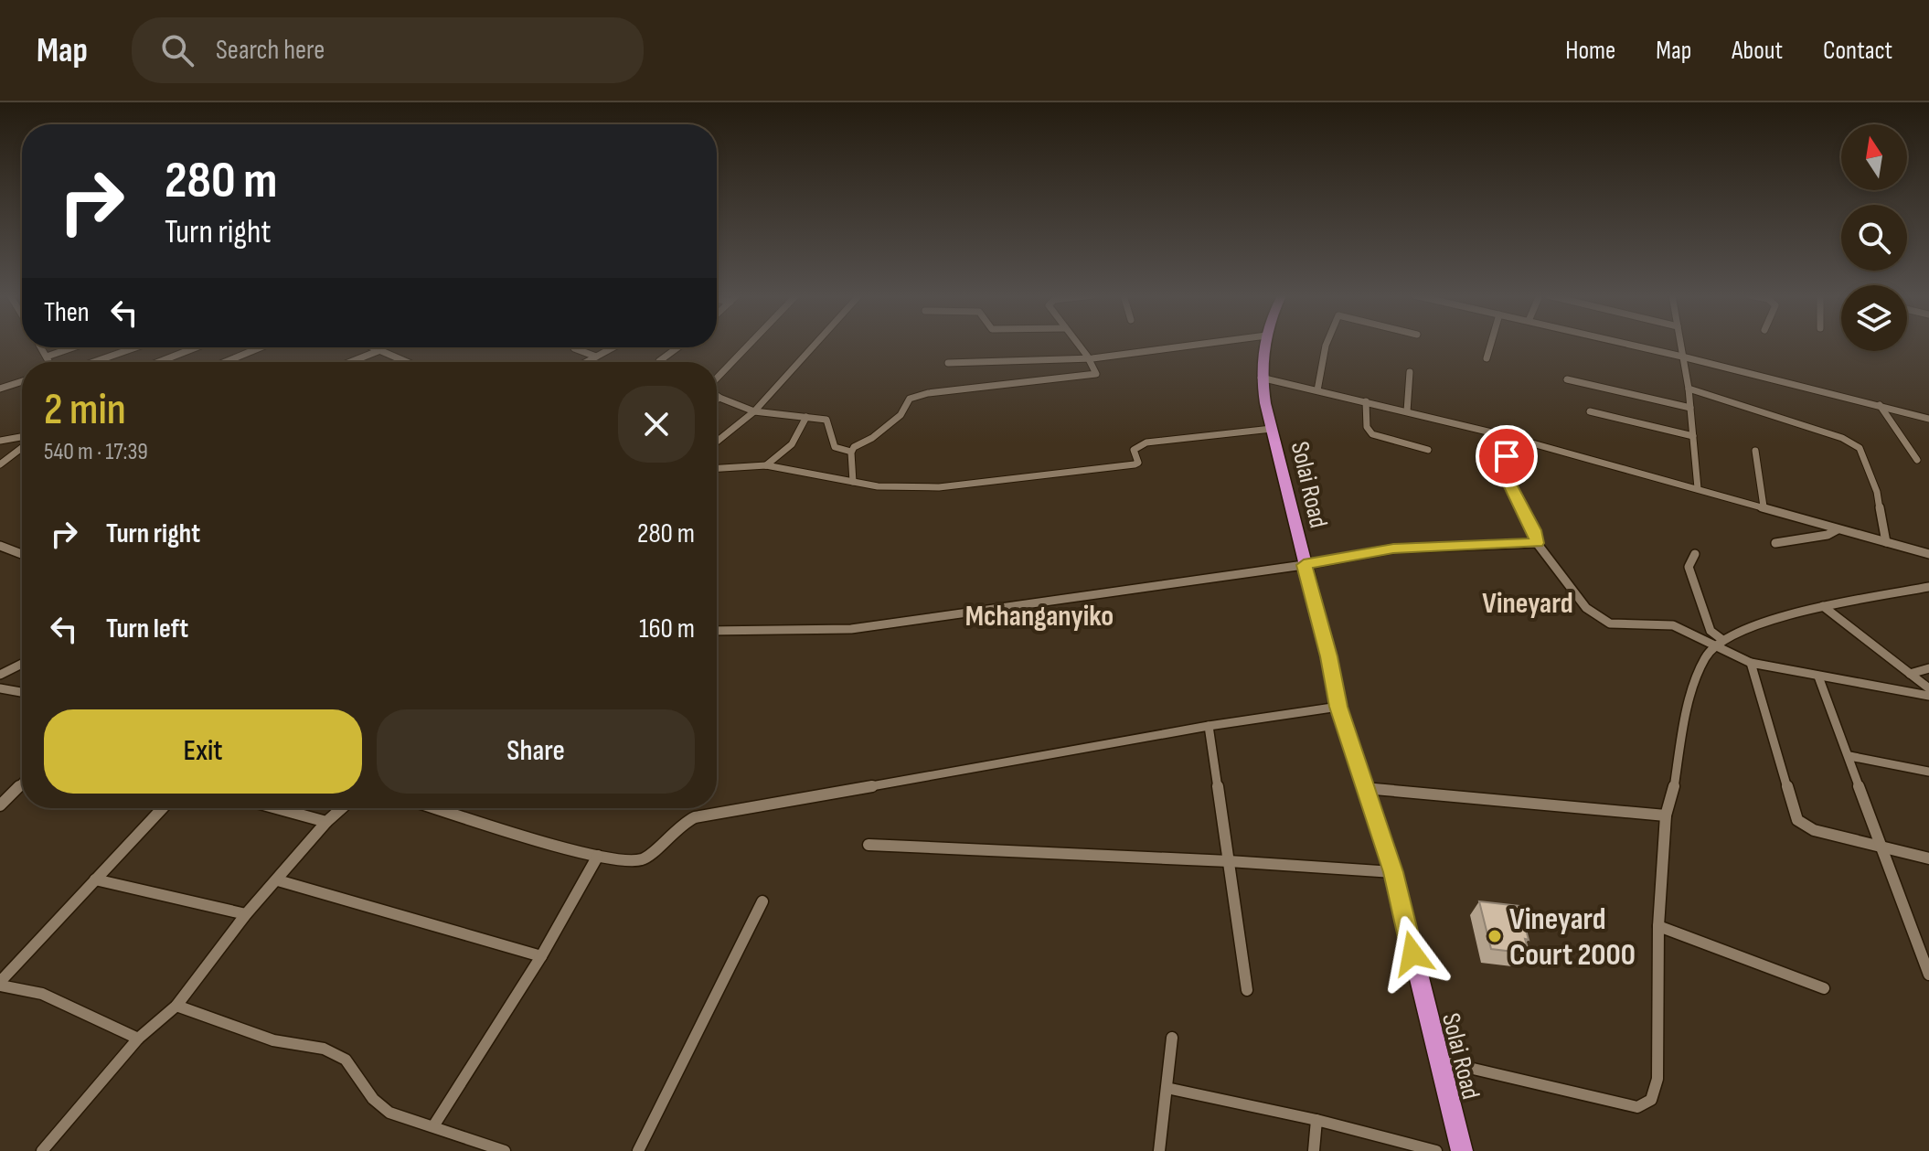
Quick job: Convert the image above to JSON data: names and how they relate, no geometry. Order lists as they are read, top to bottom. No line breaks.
{"streets":{"highway":["Solai Road"]},"districts":["Vineyard","Mchanganyiko"],"places":["Vineyard Court 2000"],"north":"top","page":{"header":"Map","search":"Search here","nav":["Home","Map","About","Contact"],"turn":["280 m","Turn right"],"then":"Then","heading":["2 min","540 m · 17:39"],"list":[{"name":"Turn right","value":"280 m"},{"name":"Turn left","value":"160 m"}],"buttons":["Exit","Share"]}}
